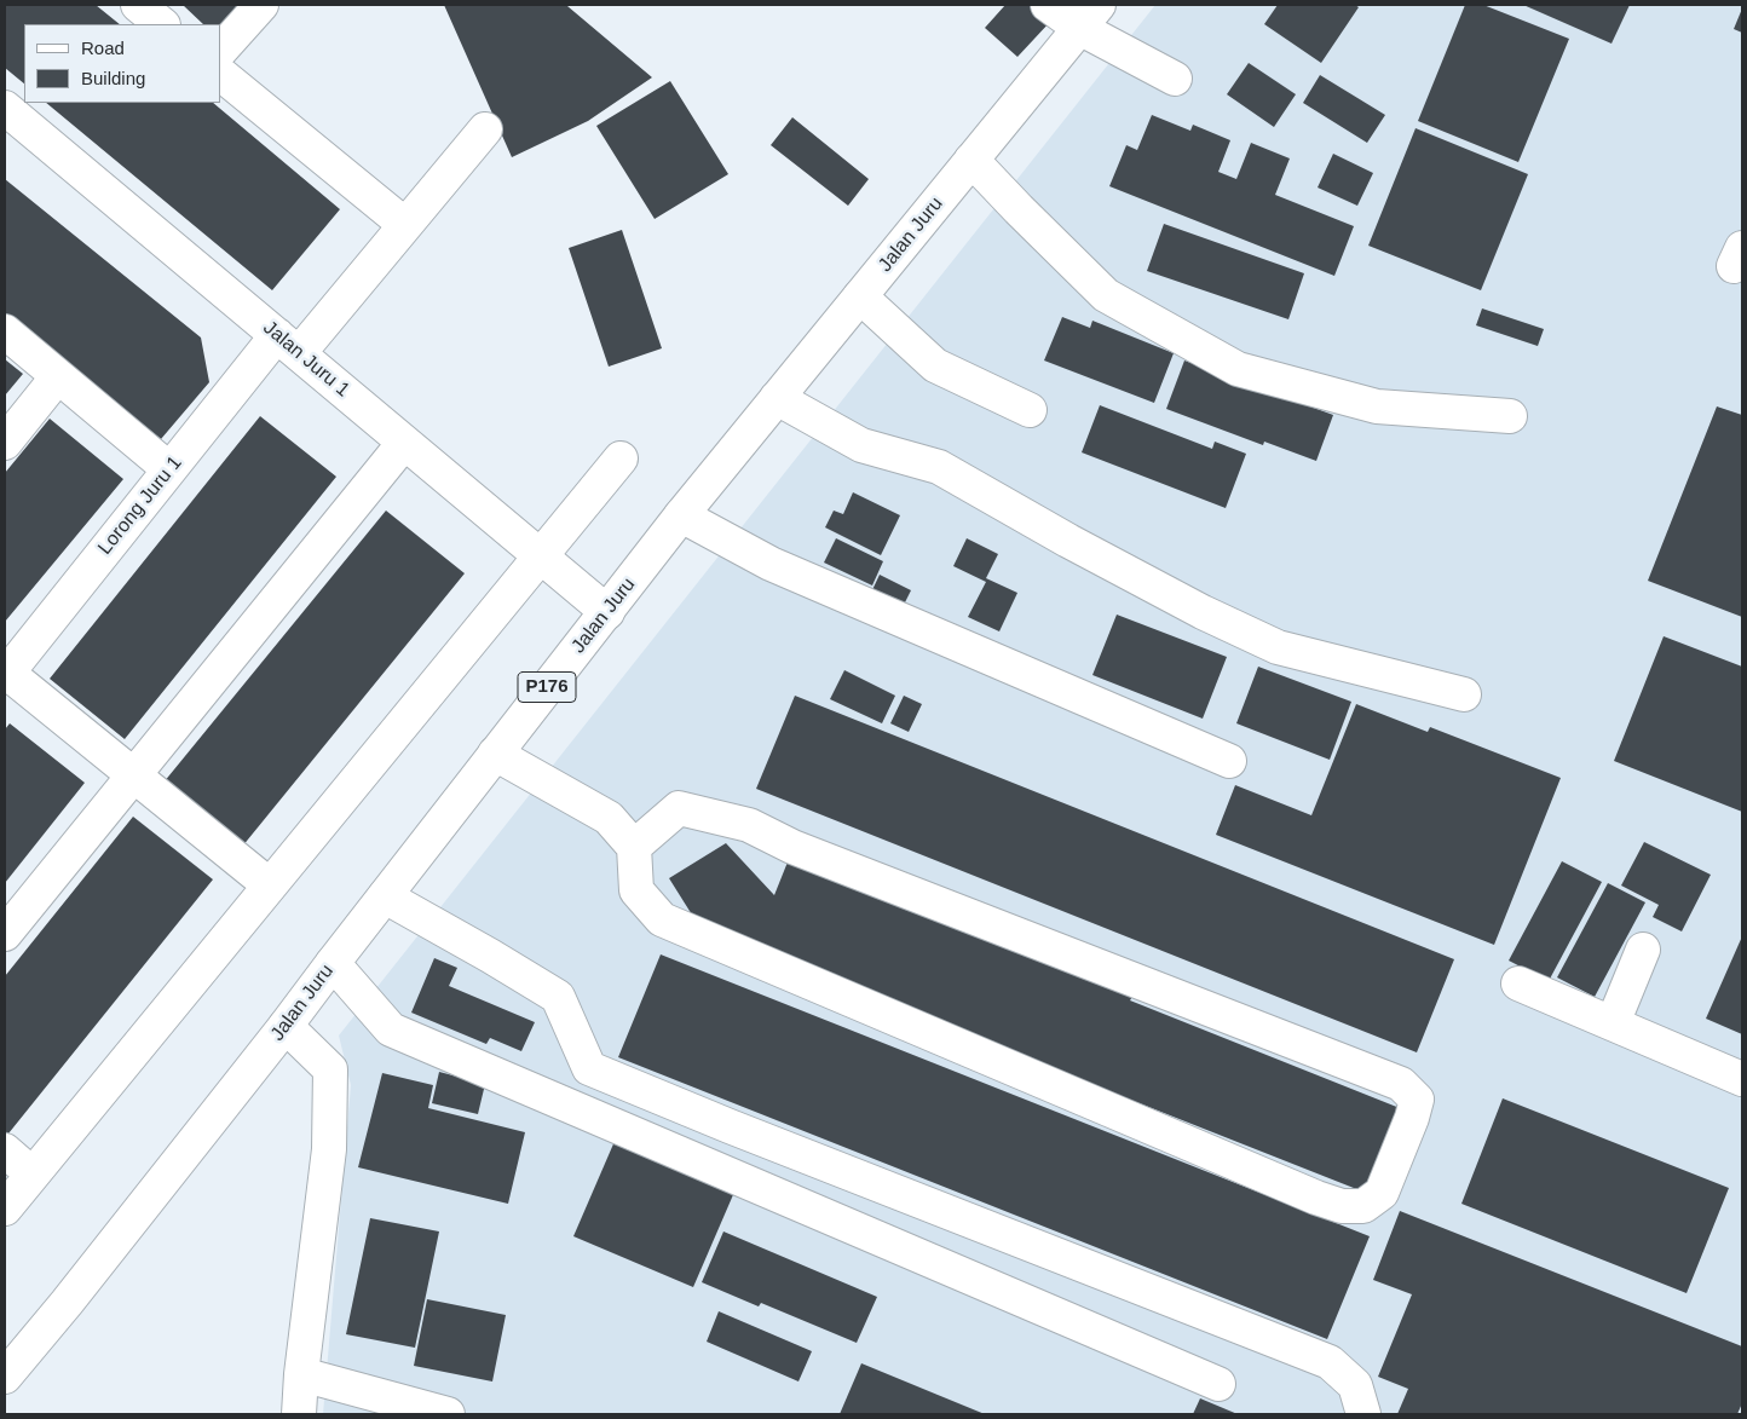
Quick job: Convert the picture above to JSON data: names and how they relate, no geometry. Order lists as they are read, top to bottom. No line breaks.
{"streets":{"street":["Jalan Juru","Jalan Juru 1","Lorong Juru 1","P176"]},"crossings":[["Jalan Juru","Jalan Juru 1"],["Jalan Juru 1","Lorong Juru 1"]],"legend":["Road","Building"]}
